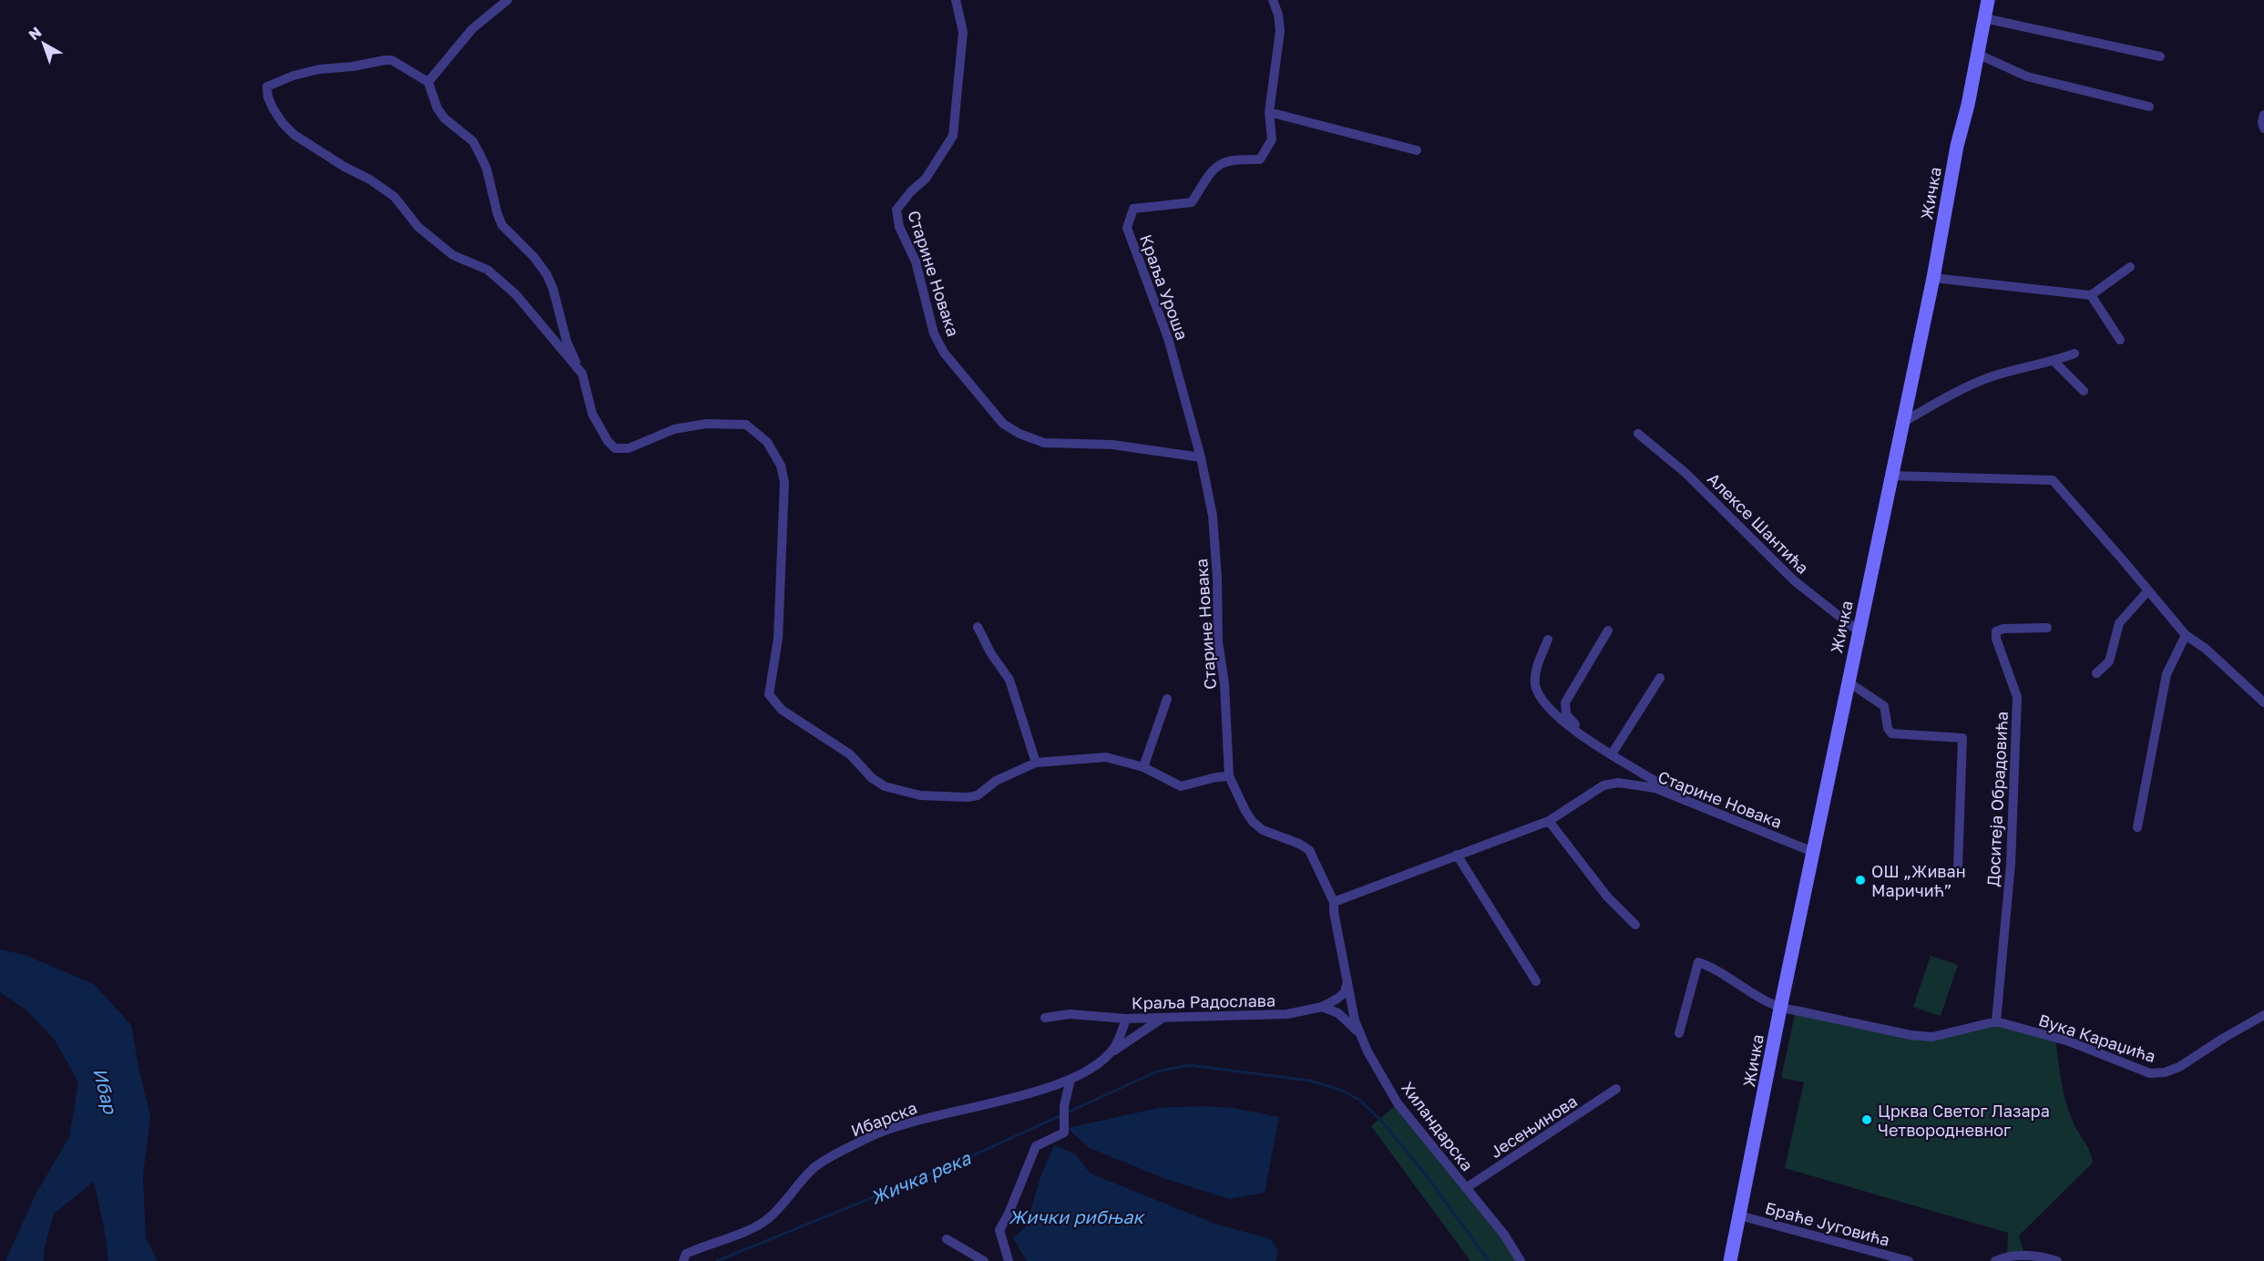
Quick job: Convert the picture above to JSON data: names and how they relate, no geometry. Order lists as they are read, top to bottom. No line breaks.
{"streets":{"main road":["Жичка"],"street":["Старине Новака","Краља Уроша","Алексе Шантића","Доситеја Обрадовића","Краља Радослава","Вука Караџића","Ибарска","Хиландарска","Јесењинова","Браће Југовића"]},"crossings":[["Жичка","Старине Новака"],["Жичка","Алексе Шантића"],["Жичка","Вука Караџића"],["Жичка","Браће Југовића"],["Старине Новака","Краља Уроша"],["Старине Новака","Хиландарска"],["Доситеја Обрадовића","Вука Караџића"],["Краља Радослава","Ибарска"],["Краља Радослава","Хиландарска"],["Хиландарска","Јесењинова"]],"water":["Ибар","Жичка река","Жички рибњак"],"places":["ОШ „Живан Маричић”","Црква Светог Лазара Четвородневног"],"north":"top left"}
